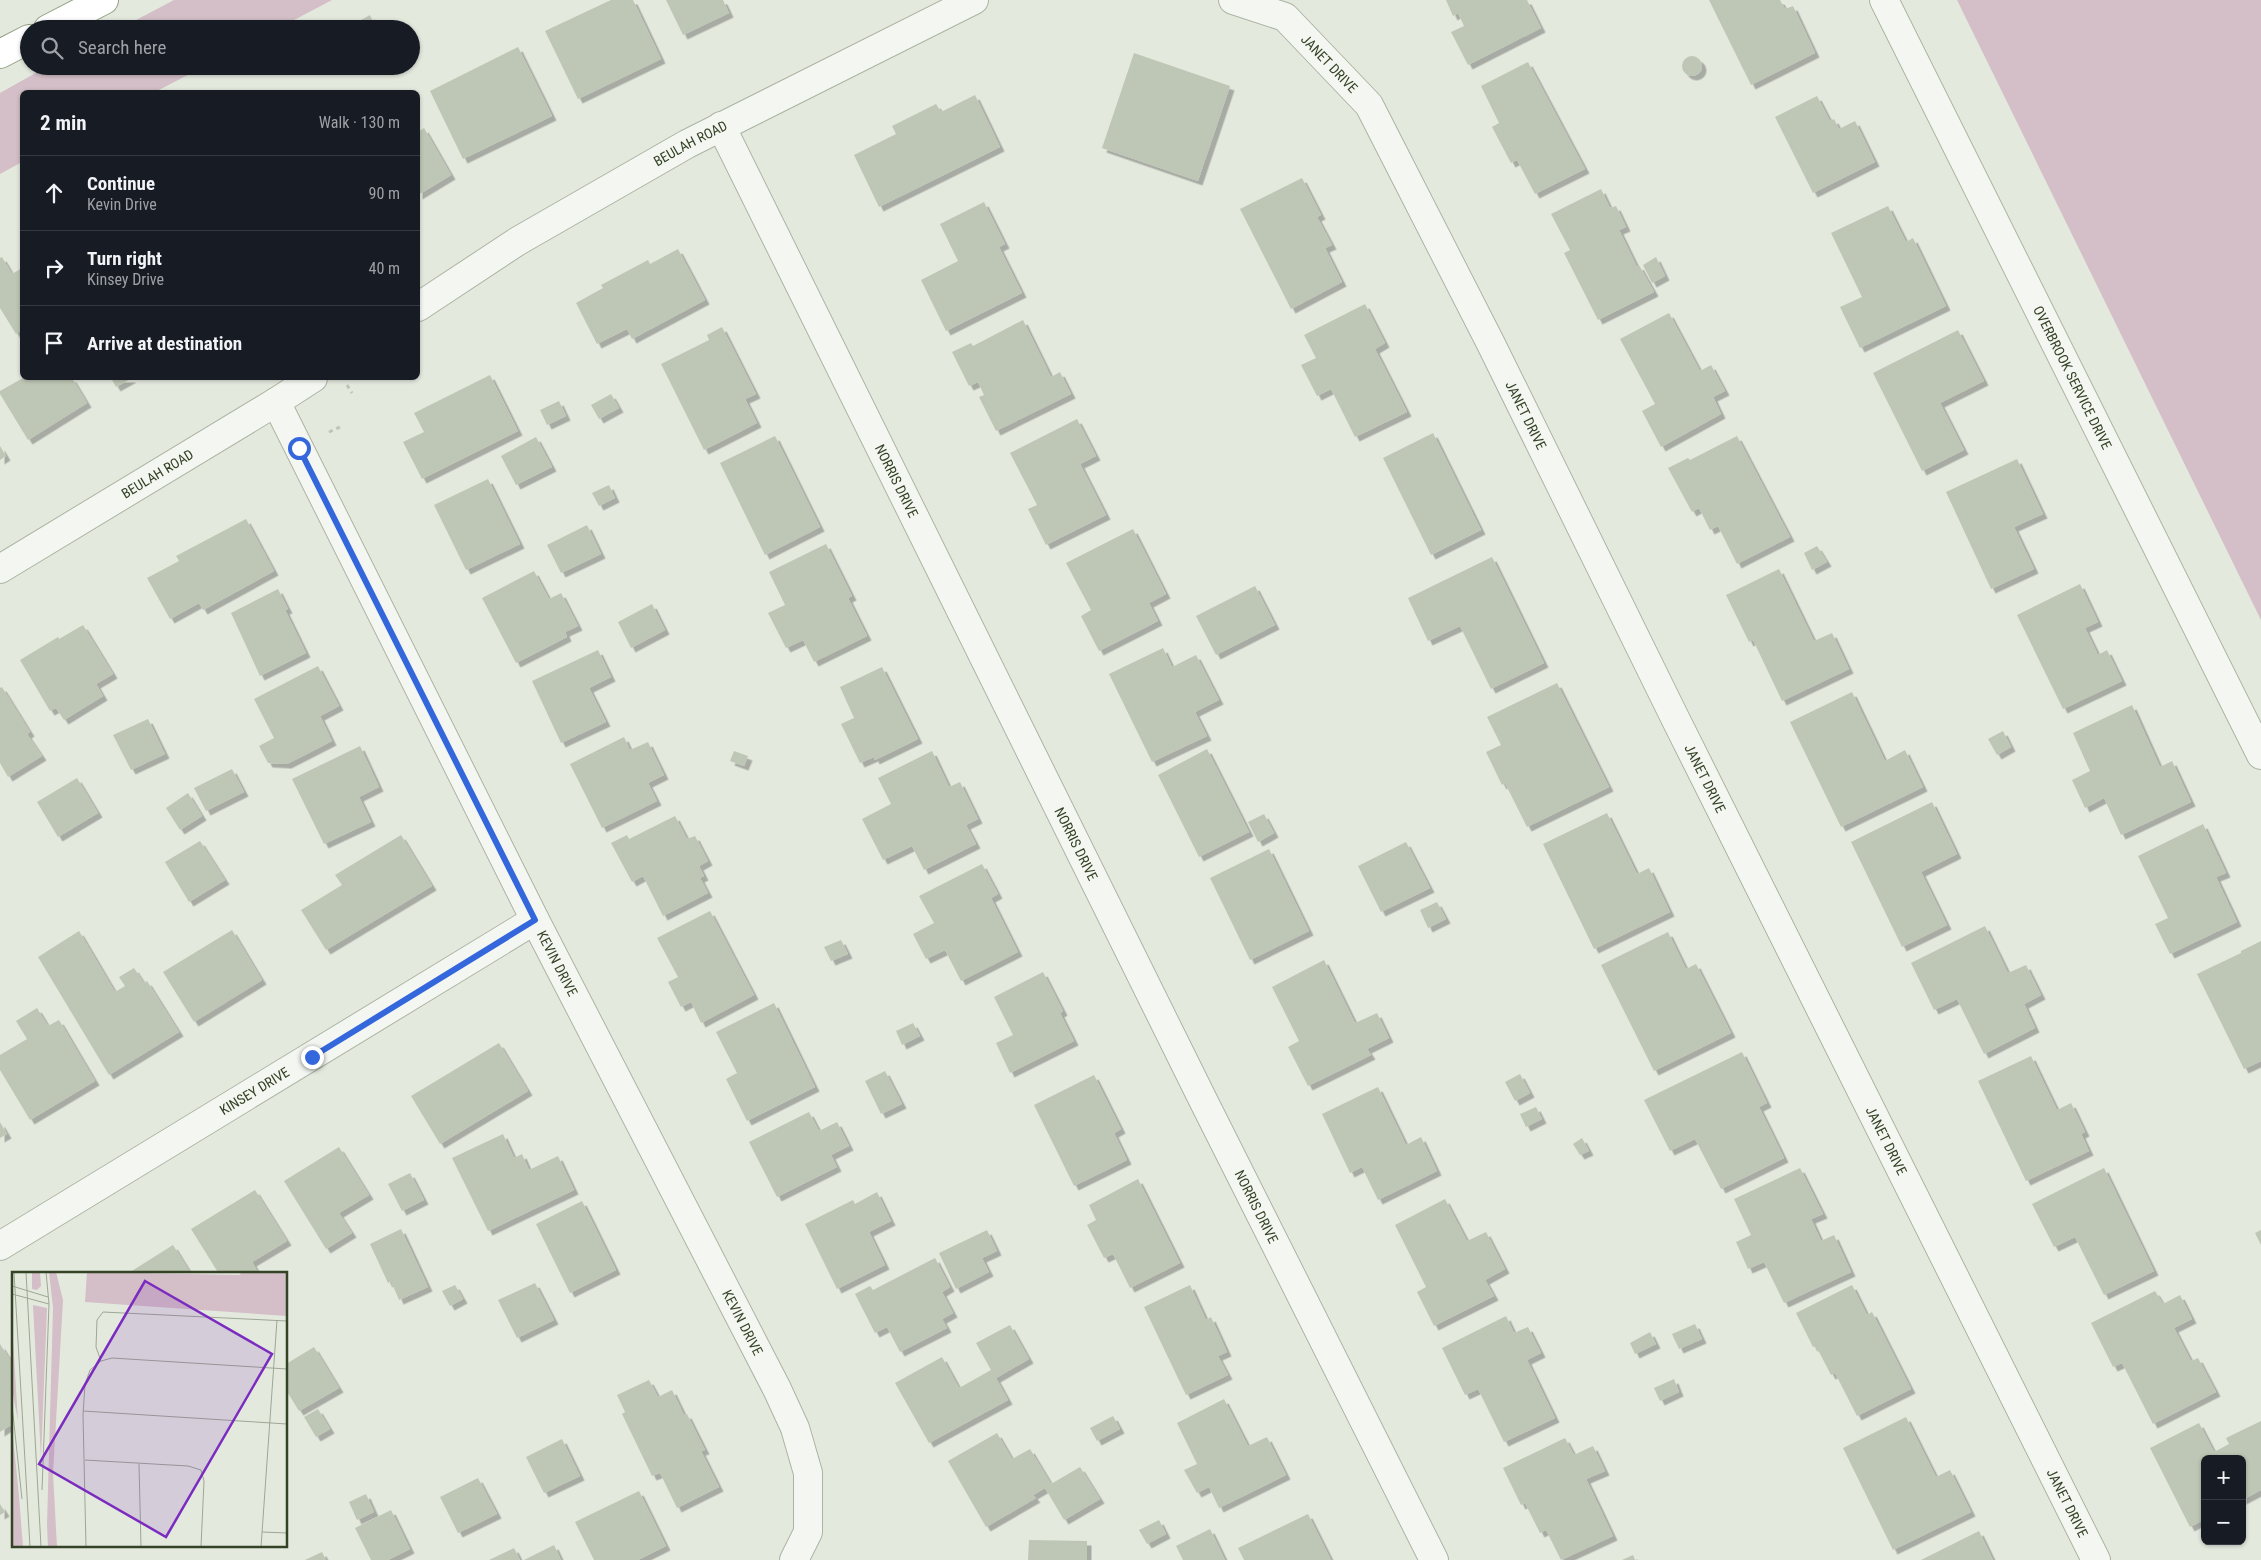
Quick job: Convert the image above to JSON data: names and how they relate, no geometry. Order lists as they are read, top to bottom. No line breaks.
{"streets":{"street":["JANET DRIVE","BEULAH ROAD","OVERBROOK SERVICE DRIVE","NORRIS DRIVE","KEVIN DRIVE","KINSEY DRIVE"]},"crossings":[["BEULAH ROAD","NORRIS DRIVE"],["BEULAH ROAD","KEVIN DRIVE"],["KEVIN DRIVE","KINSEY DRIVE"]],"page":{"search":"Search here","heading":["2 min","Walk · 130 m"],"list":[["Continue","Kevin Drive","90 m"],["Turn right","Kinsey Drive","40 m"],"Arrive at destination"],"map_buttons":["+","−"]}}
